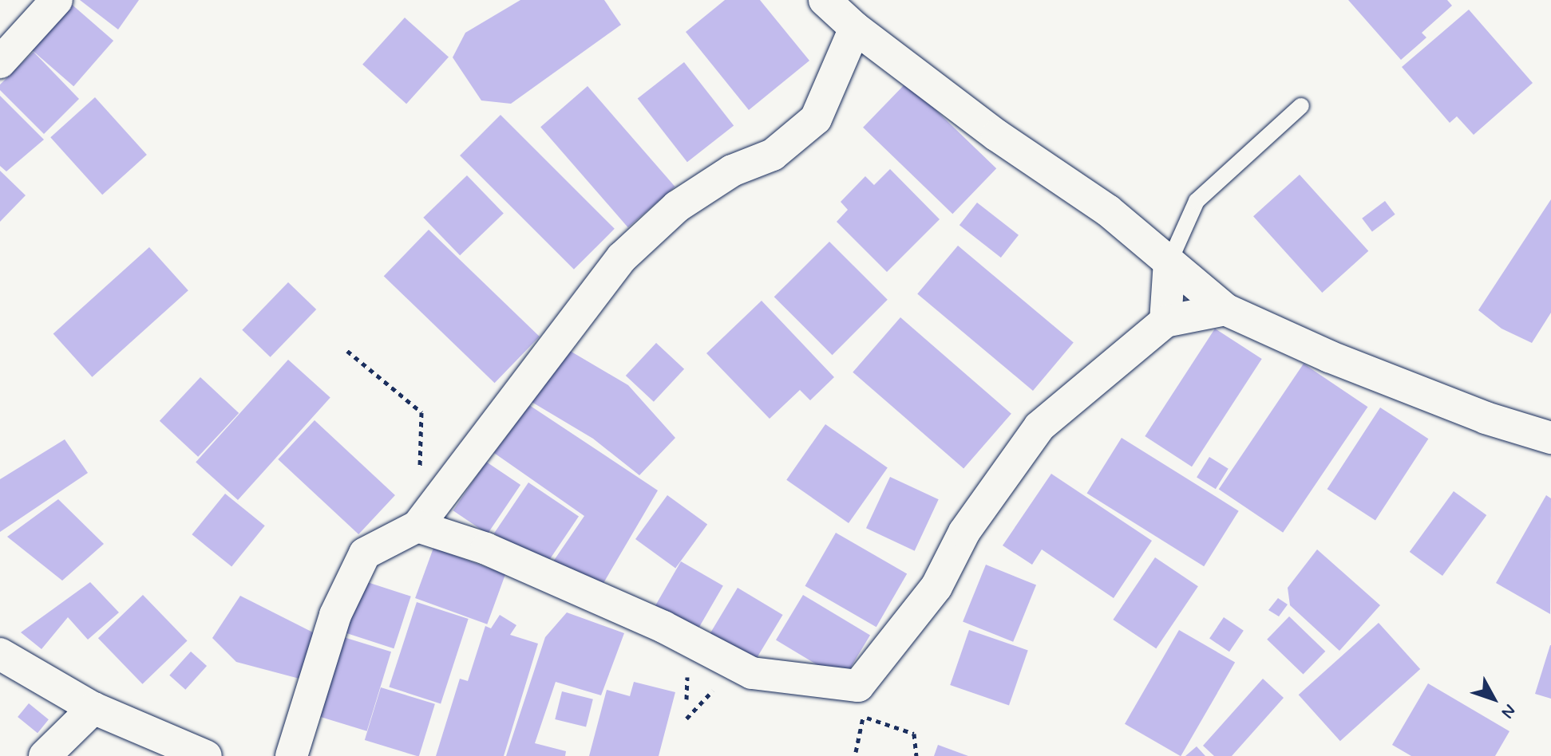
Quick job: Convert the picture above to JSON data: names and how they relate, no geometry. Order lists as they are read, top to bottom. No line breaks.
{"north":"bottom right"}
